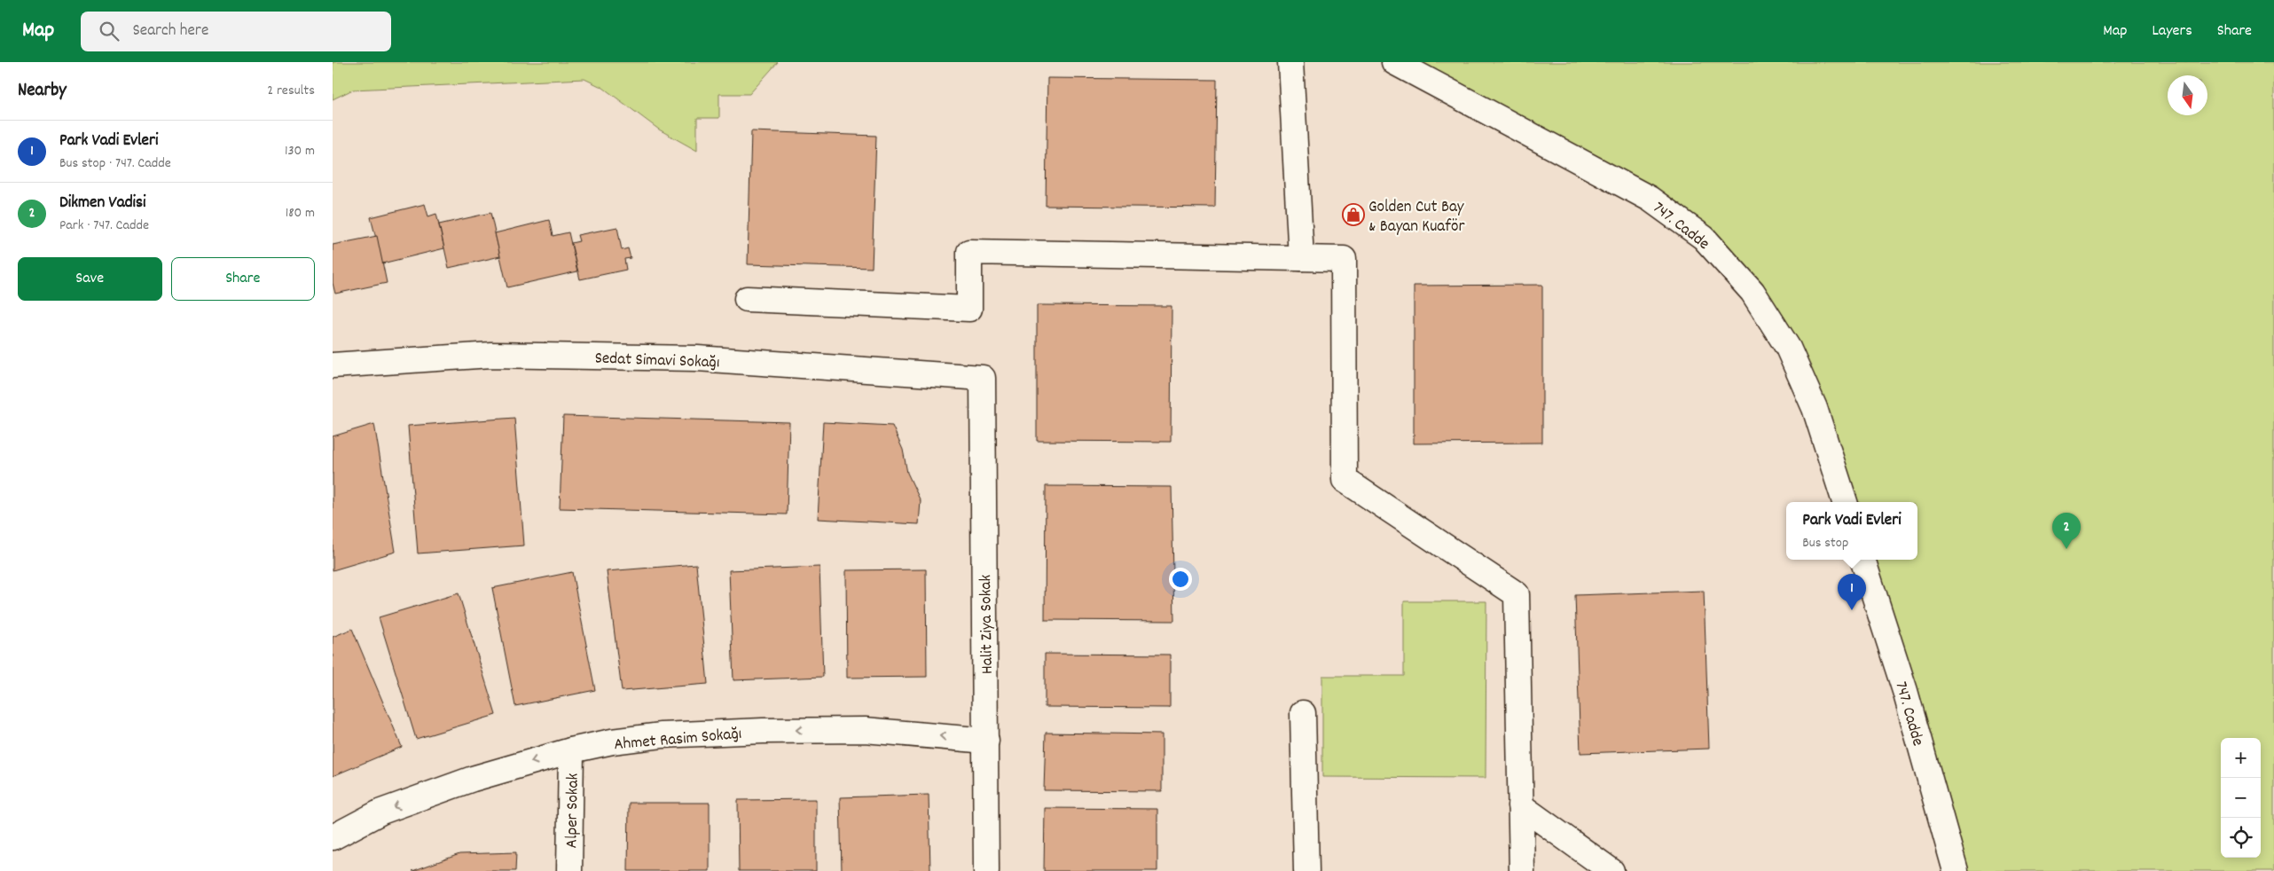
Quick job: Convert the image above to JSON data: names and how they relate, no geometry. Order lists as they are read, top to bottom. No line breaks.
{"streets":{"street":["747. Cadde","Sedat Simavi Sokağı","Halit Ziya Sokak","Ahmet Rasim Sokağı","Alper Sokak"]},"crossings":[["Sedat Simavi Sokağı","Halit Ziya Sokak"],["Halit Ziya Sokak","Ahmet Rasim Sokağı"],["Ahmet Rasim Sokağı","Alper Sokak"]],"one_way":["Ahmet Rasim Sokağı"],"places":{"shop":["Golden Cut Bay & Bayan Kuaför"]},"north":"bottom","page":{"header":"Map","search":"Search here","nav":["Map","Layers","Share"],"heading":["Nearby","2 results"],"list":[{"mark":"1","name":"Park Vadi Evleri","note":"Bus stop · 747. Cadde","value":"130 m"},{"mark":"2","name":"Dikmen Vadisi","note":"Park · 747. Cadde","value":"180 m"}],"buttons":["Save","Share"],"popup":["Park Vadi Evleri","Bus stop"],"pins":["2","1"],"map_buttons":["+","−"]}}
